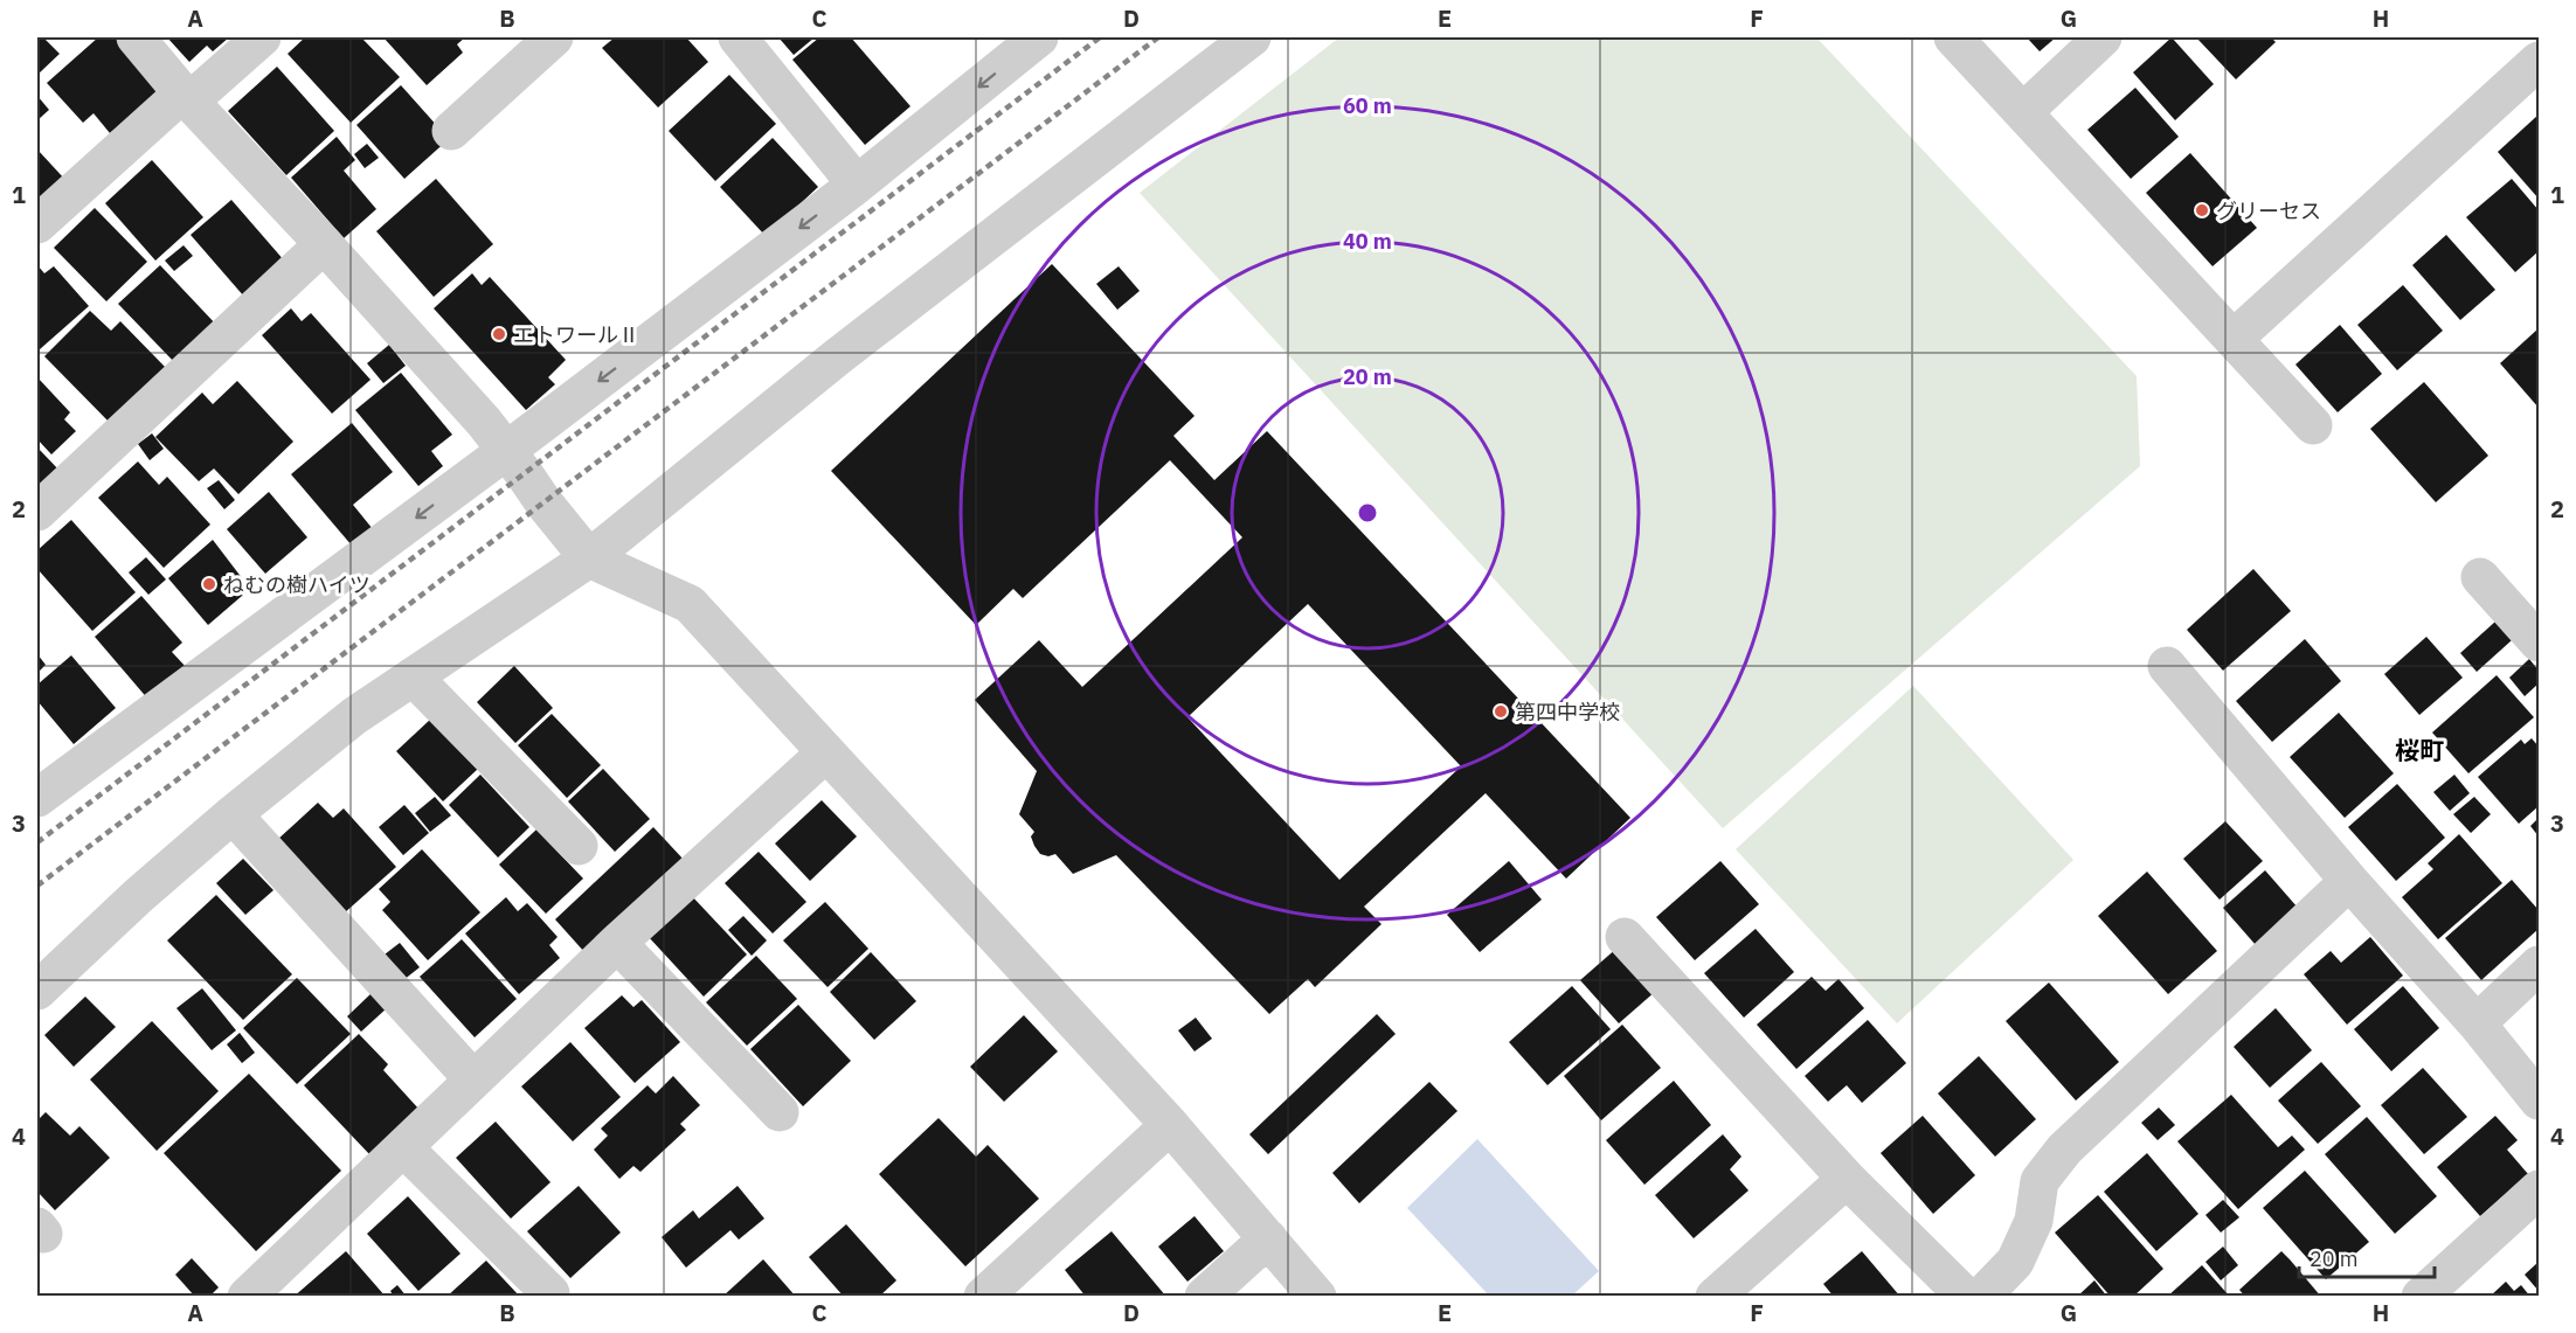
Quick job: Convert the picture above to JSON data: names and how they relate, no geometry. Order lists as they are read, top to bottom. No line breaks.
{"districts":["桜町"],"places":["グリーセス","エトワールⅡ","ねむの樹ハイツ","第四中学校"],"scale_bar":"20 m","grid":{"columns":["A","B","C","D","E","F","G","H"],"rows":["1","2","3","4"]},"rings":["60 m","40 m","20 m"]}
